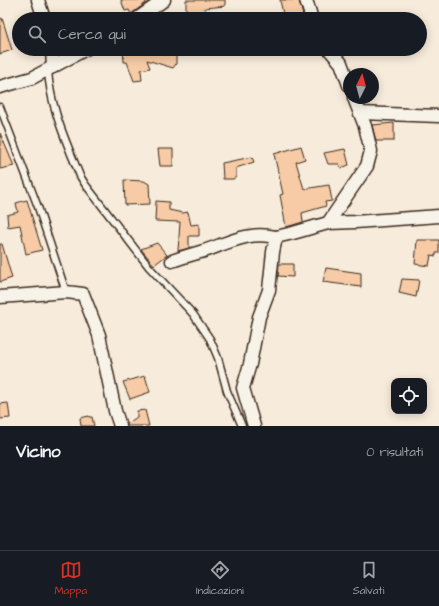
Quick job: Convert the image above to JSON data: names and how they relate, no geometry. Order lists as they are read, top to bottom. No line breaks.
{"north":"top","page":{"search":"Cerca qui","heading":["Vicino","0 risultati"],"nav":["Mappa","Indicazioni","Salvati"]}}
